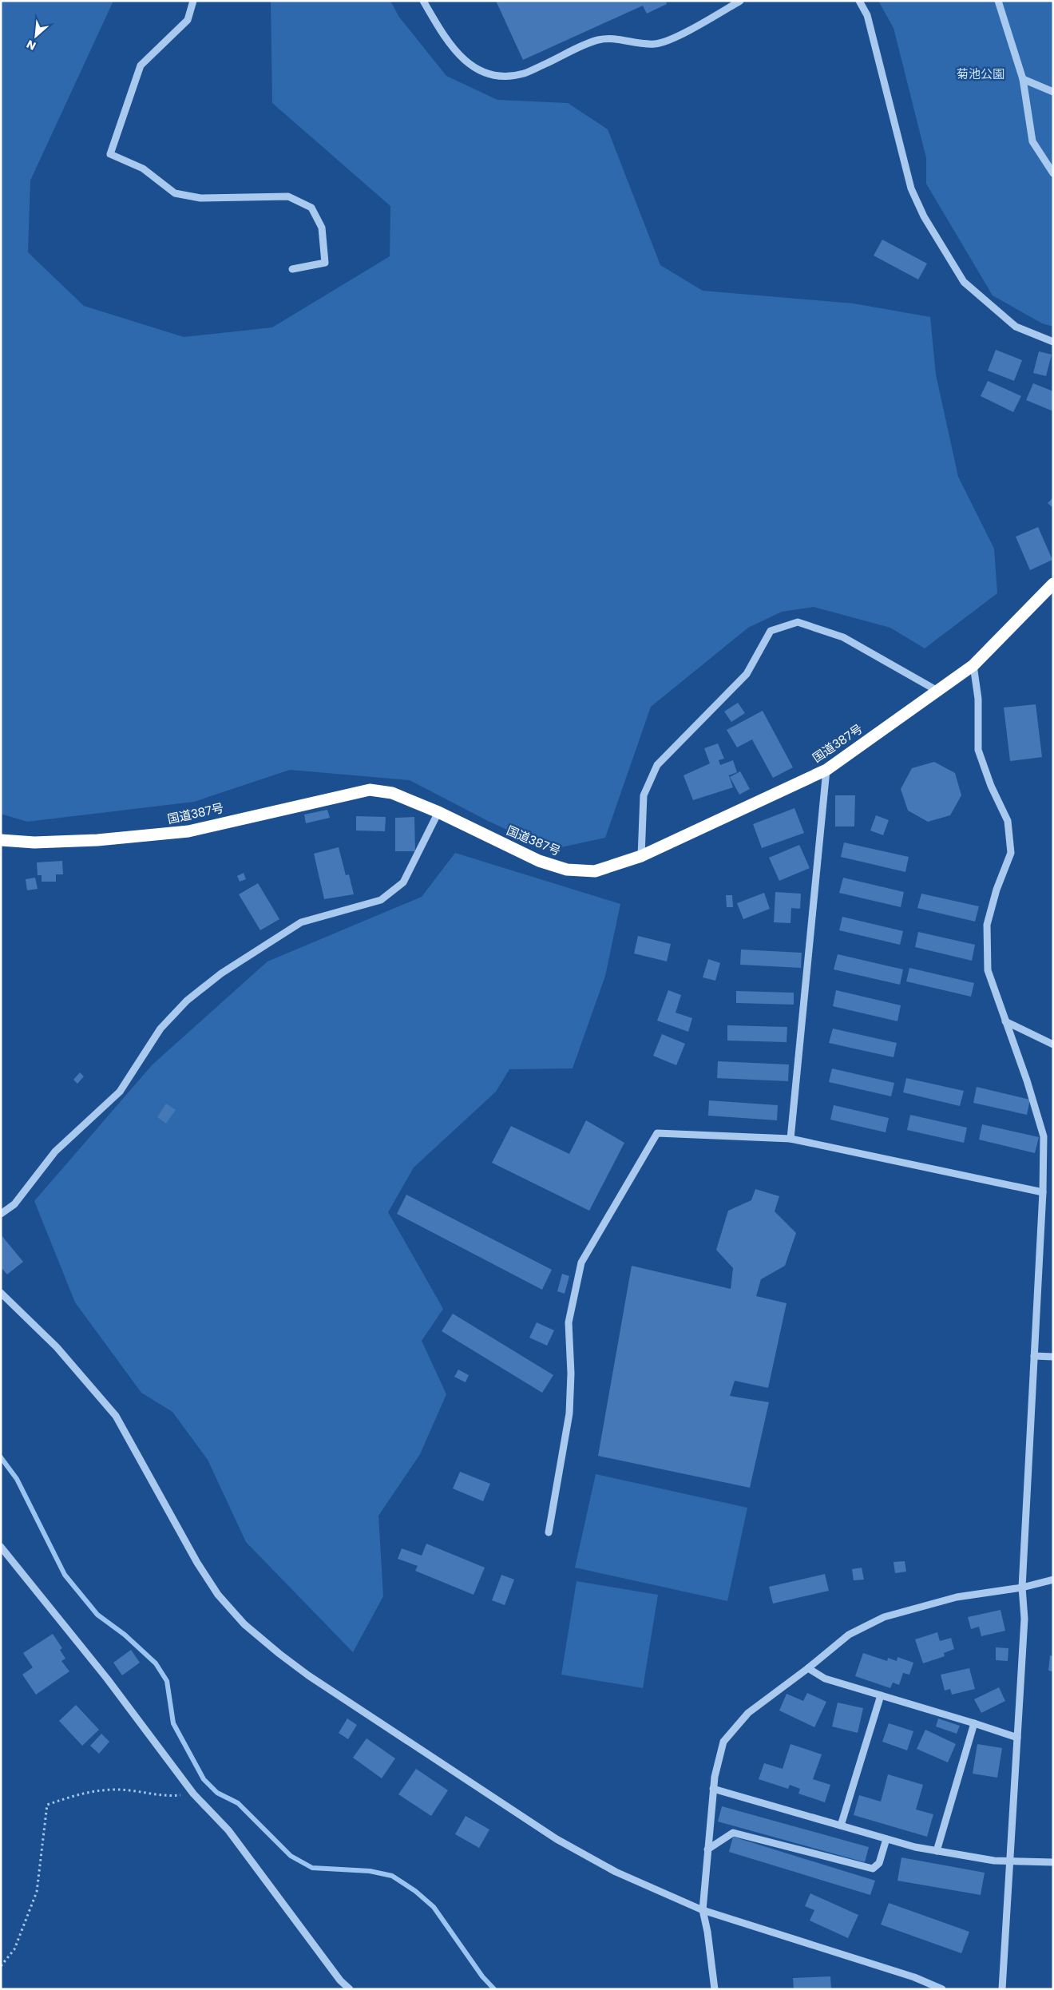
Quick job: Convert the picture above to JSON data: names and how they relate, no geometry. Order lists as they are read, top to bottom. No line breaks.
{"streets":{"highway":["国道387号"]},"parks":["菊池公園"],"north":"bottom left"}
